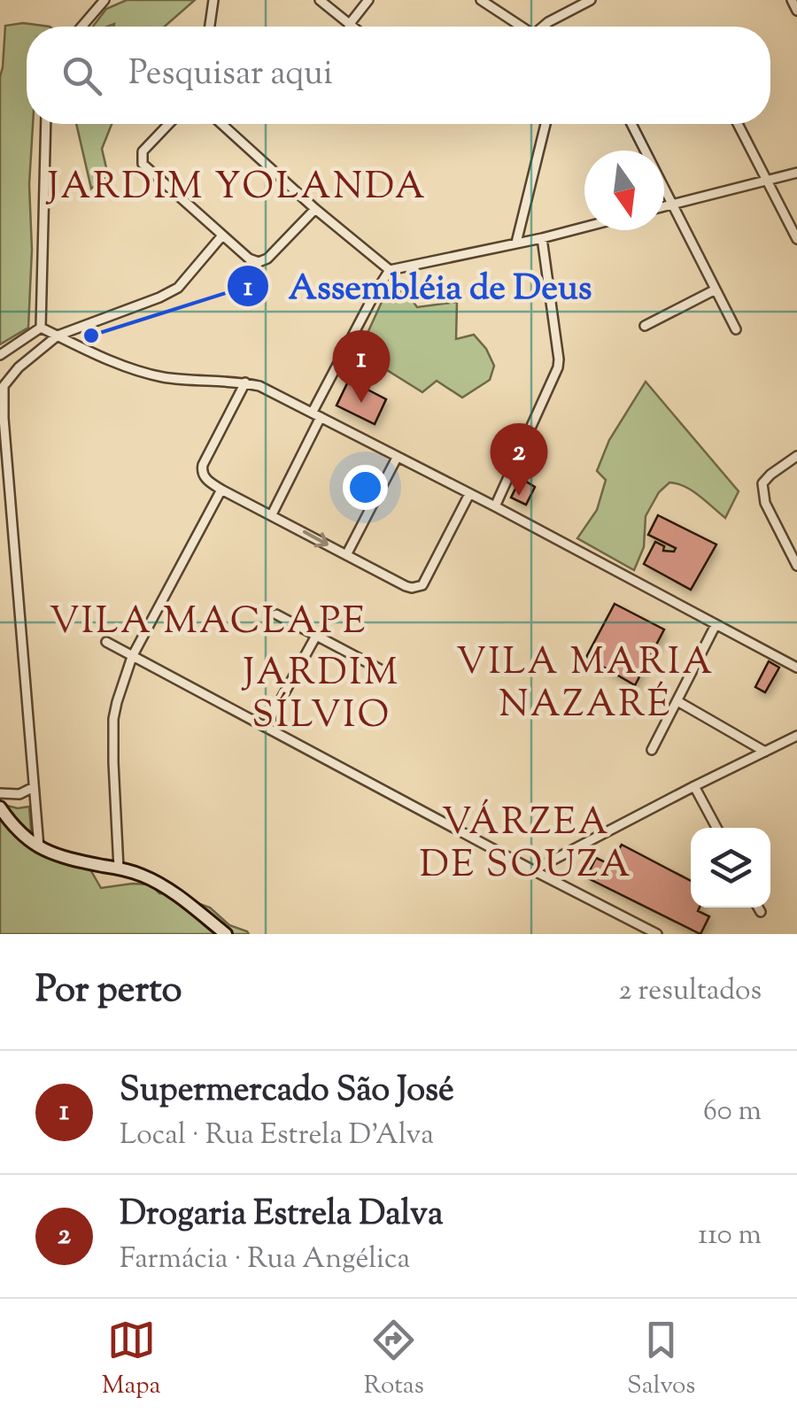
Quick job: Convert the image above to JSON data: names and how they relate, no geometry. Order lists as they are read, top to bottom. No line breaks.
{"districts":["JARDIM YOLANDA","VILA MACLAPE","VILA MARIA NAZARÉ","JARDIM SÍLVIO","VÁRZEA DE SOUZA"],"places":["Assembléia de Deus"],"north":"bottom","page":{"search":"Pesquisar aqui","pins":["1","2"],"heading":["Por perto","2 resultados"],"list":[{"mark":"1","name":"Supermercado São José","note":"Local · Rua Estrela D'Alva","value":"60 m"},{"mark":"2","name":"Drogaria Estrela Dalva","note":"Farmácia · Rua Angélica","value":"110 m"}],"nav":["Mapa","Rotas","Salvos"]}}
